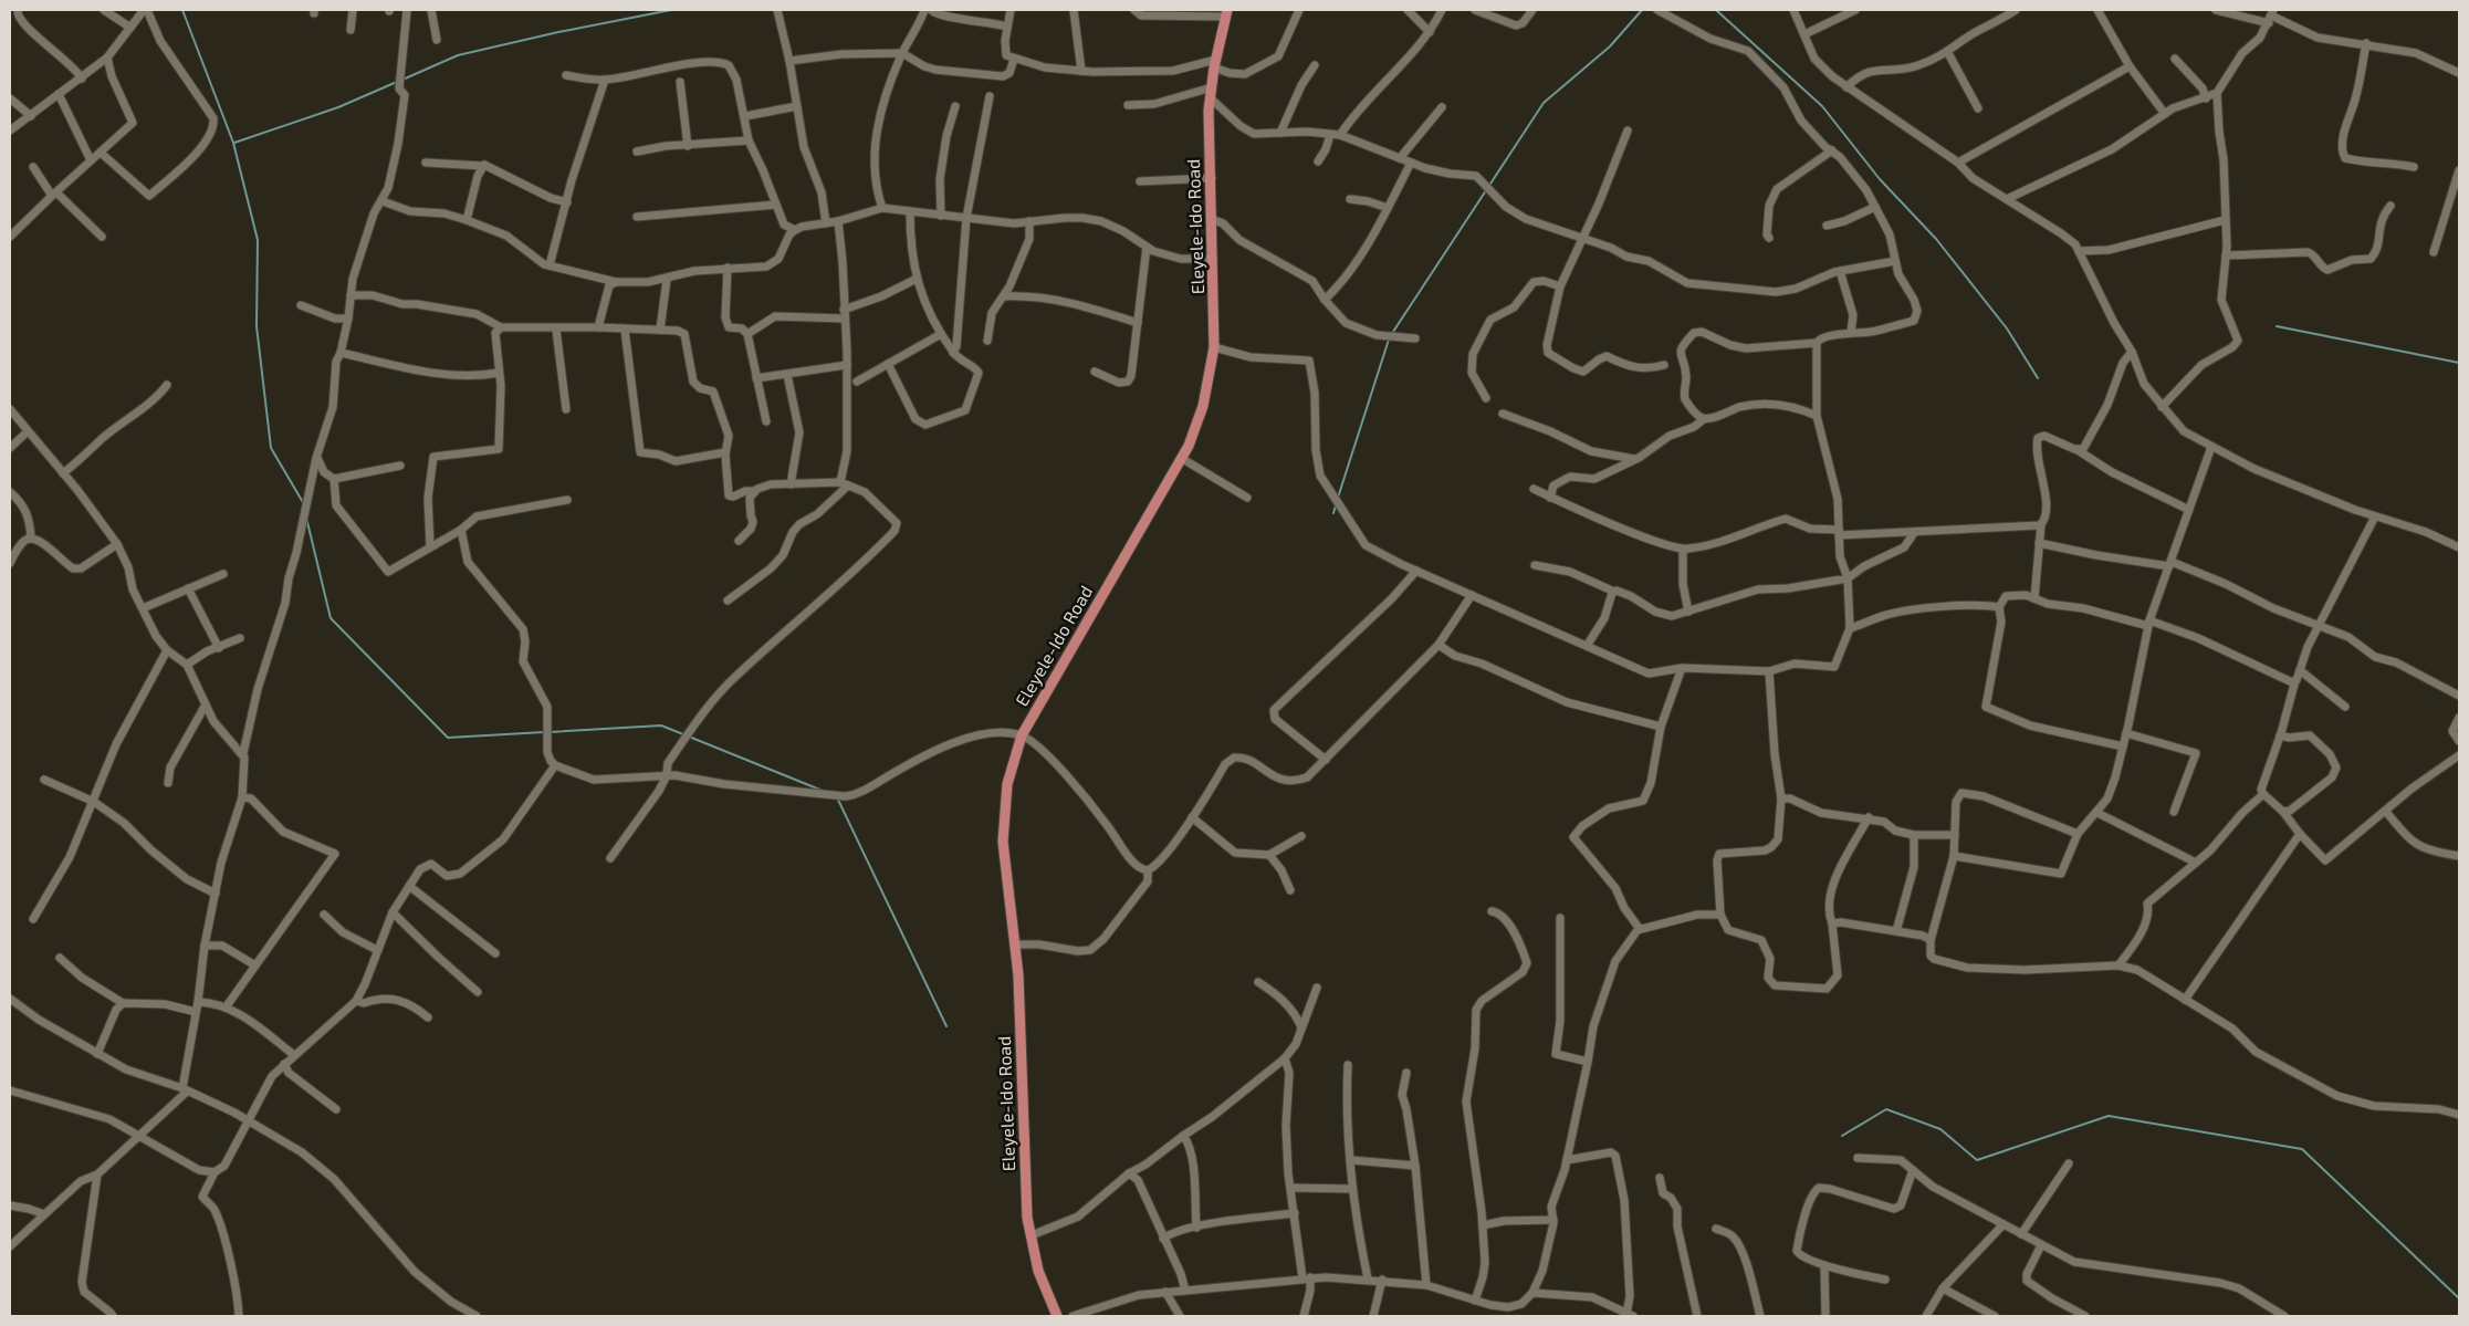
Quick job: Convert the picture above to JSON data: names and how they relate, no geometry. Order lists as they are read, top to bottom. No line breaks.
{"streets":{"main road":["Eleyele-Ido Road"]}}
